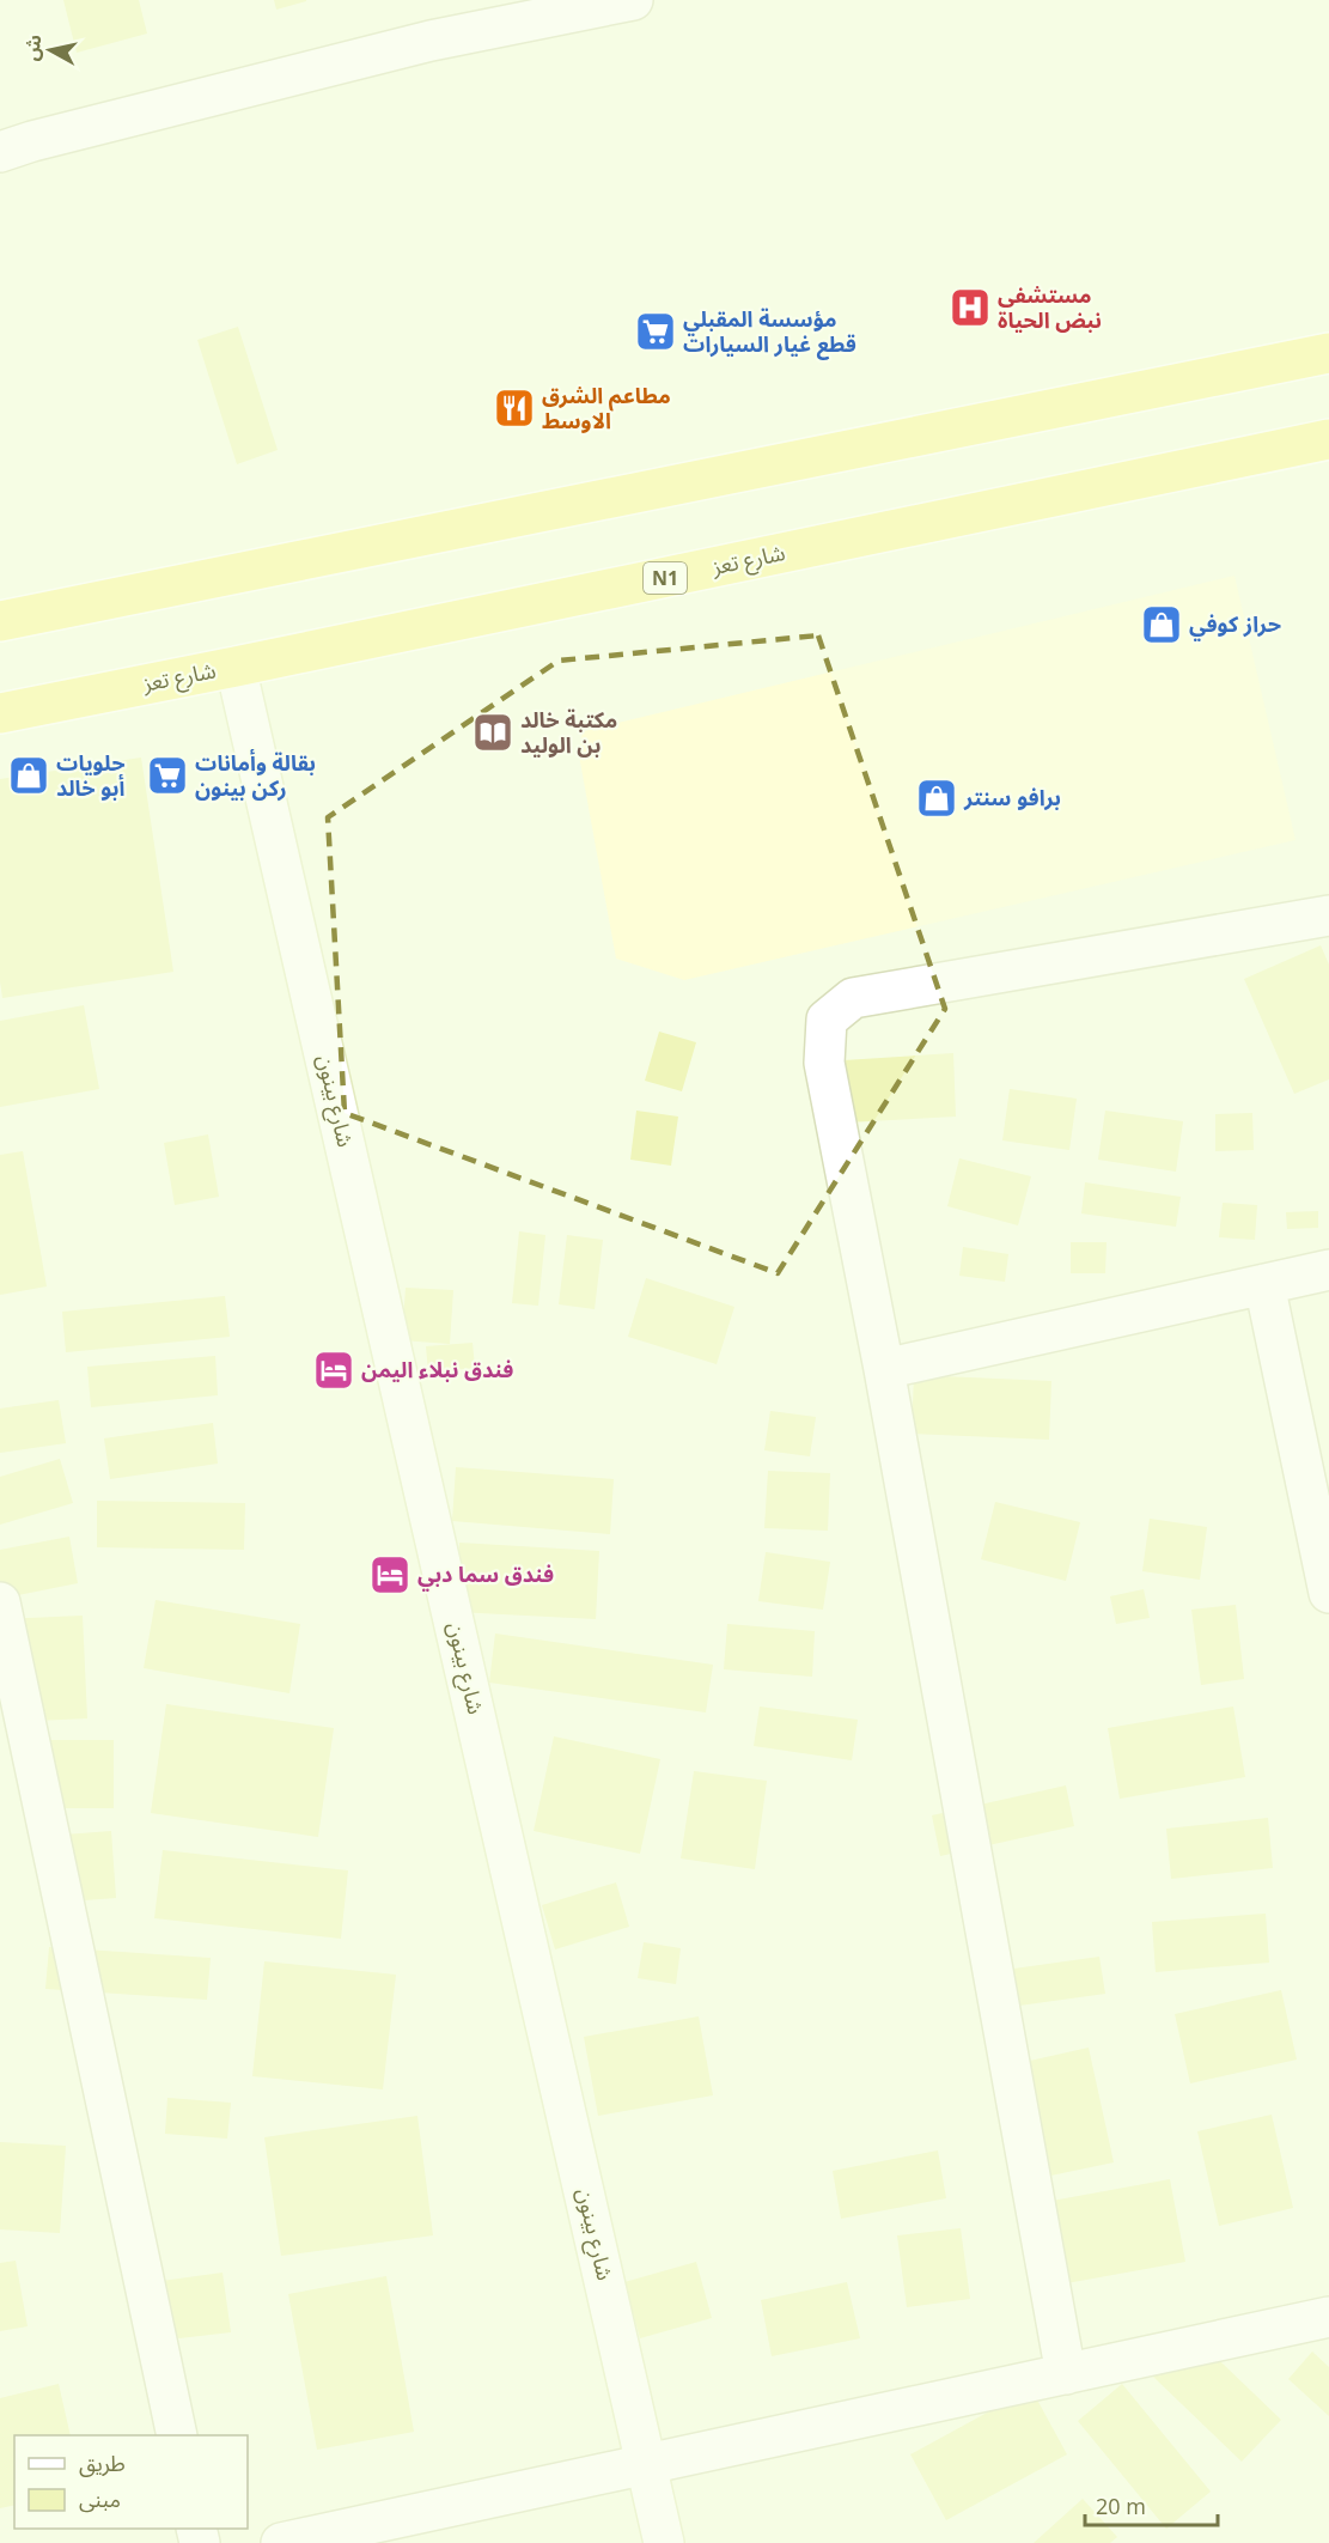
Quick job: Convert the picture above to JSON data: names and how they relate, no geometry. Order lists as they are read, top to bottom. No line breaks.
{"streets":{"highway":["شارع تعز","N1"],"street":["شارع بينون"]},"crossings":[["شارع تعز","شارع بينون"]],"places":{"hospital":["مستشفى نبض الحياة"],"supermarket":["مؤسسة المقبلي قطع غيار السيارات","بقالة وأمانات ركن بينون"],"restaurant":["مطاعم الشرق الاوسط"],"shop":["حراز كوفي","حلويات أبو خالد","برافو سنتر"],"library":["مكتبة خالد بن الوليد"],"hotel":["فندق نبلاء اليمن","فندق سما دبي"]},"legend":["طريق","مبنى"],"scale_bar":"20 m","north":"left"}
